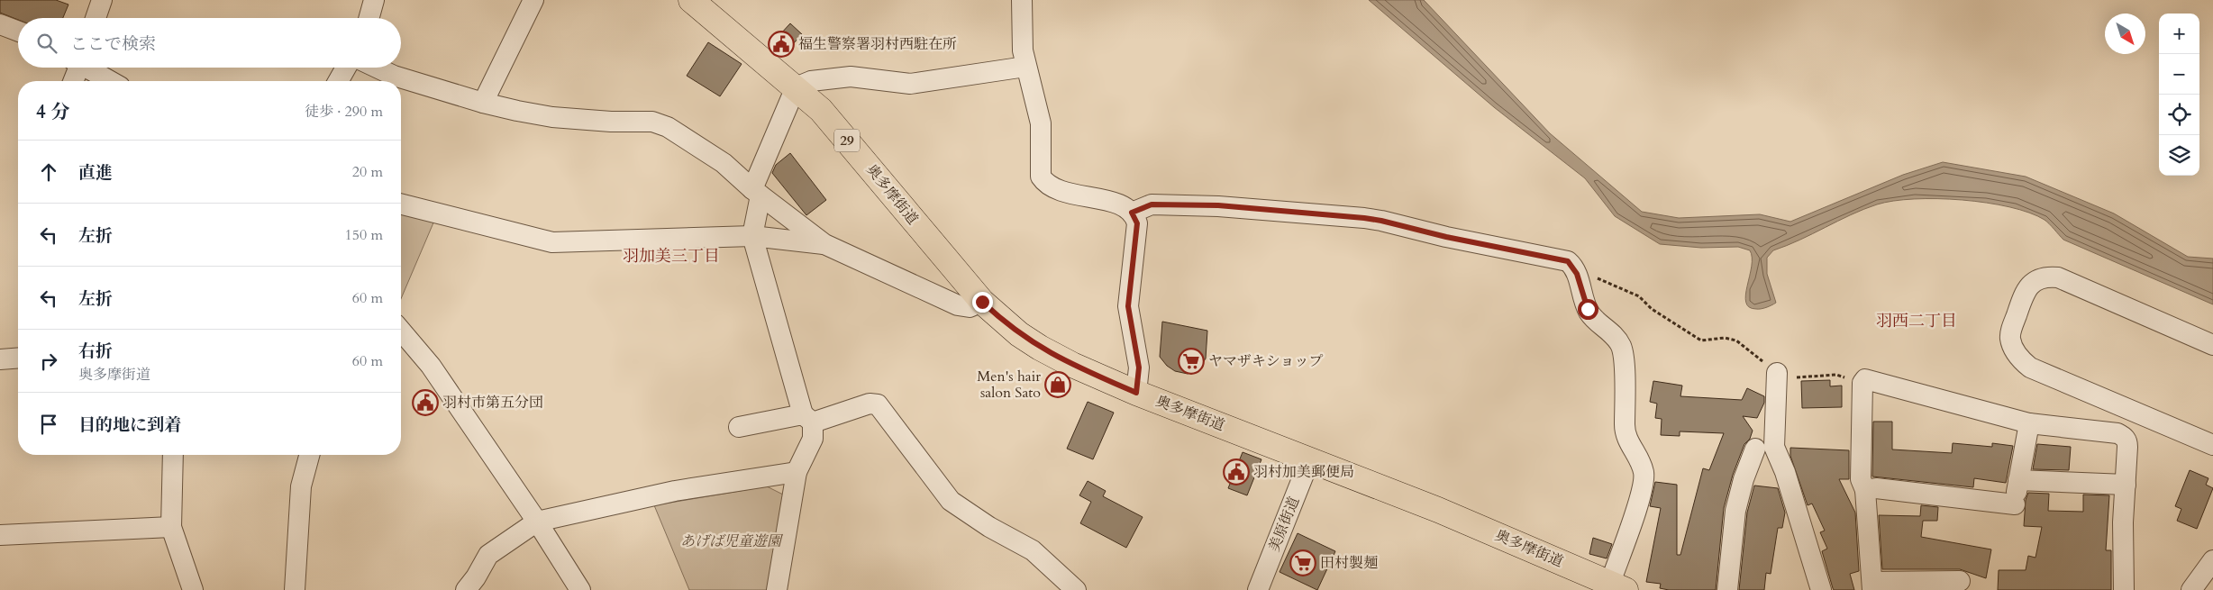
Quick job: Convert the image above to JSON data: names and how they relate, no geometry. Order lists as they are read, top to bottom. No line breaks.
{"streets":{"main road":["29","奥多摩街道"],"street":["美原街道"]},"crossings":[["奥多摩街道","美原街道"]],"districts":["羽加美三丁目","羽西二丁目"],"parks":["あげば児童遊園"],"places":{"public building":["福生警察署羽村西駐在所","羽村市第五分団","羽村加美郵便局"],"supermarket":["ヤマザキショップ","田村製麺"],"shop":["Men's hair salon Sato"]},"north":"bottom right","page":{"map_buttons":["+","−"],"search":"ここで検索","heading":["4 分","徒歩 · 290 m"],"list":[["直進","20 m"],["左折","150 m"],["左折","60 m"],["右折","奥多摩街道","60 m"],"目的地に到着"]}}
